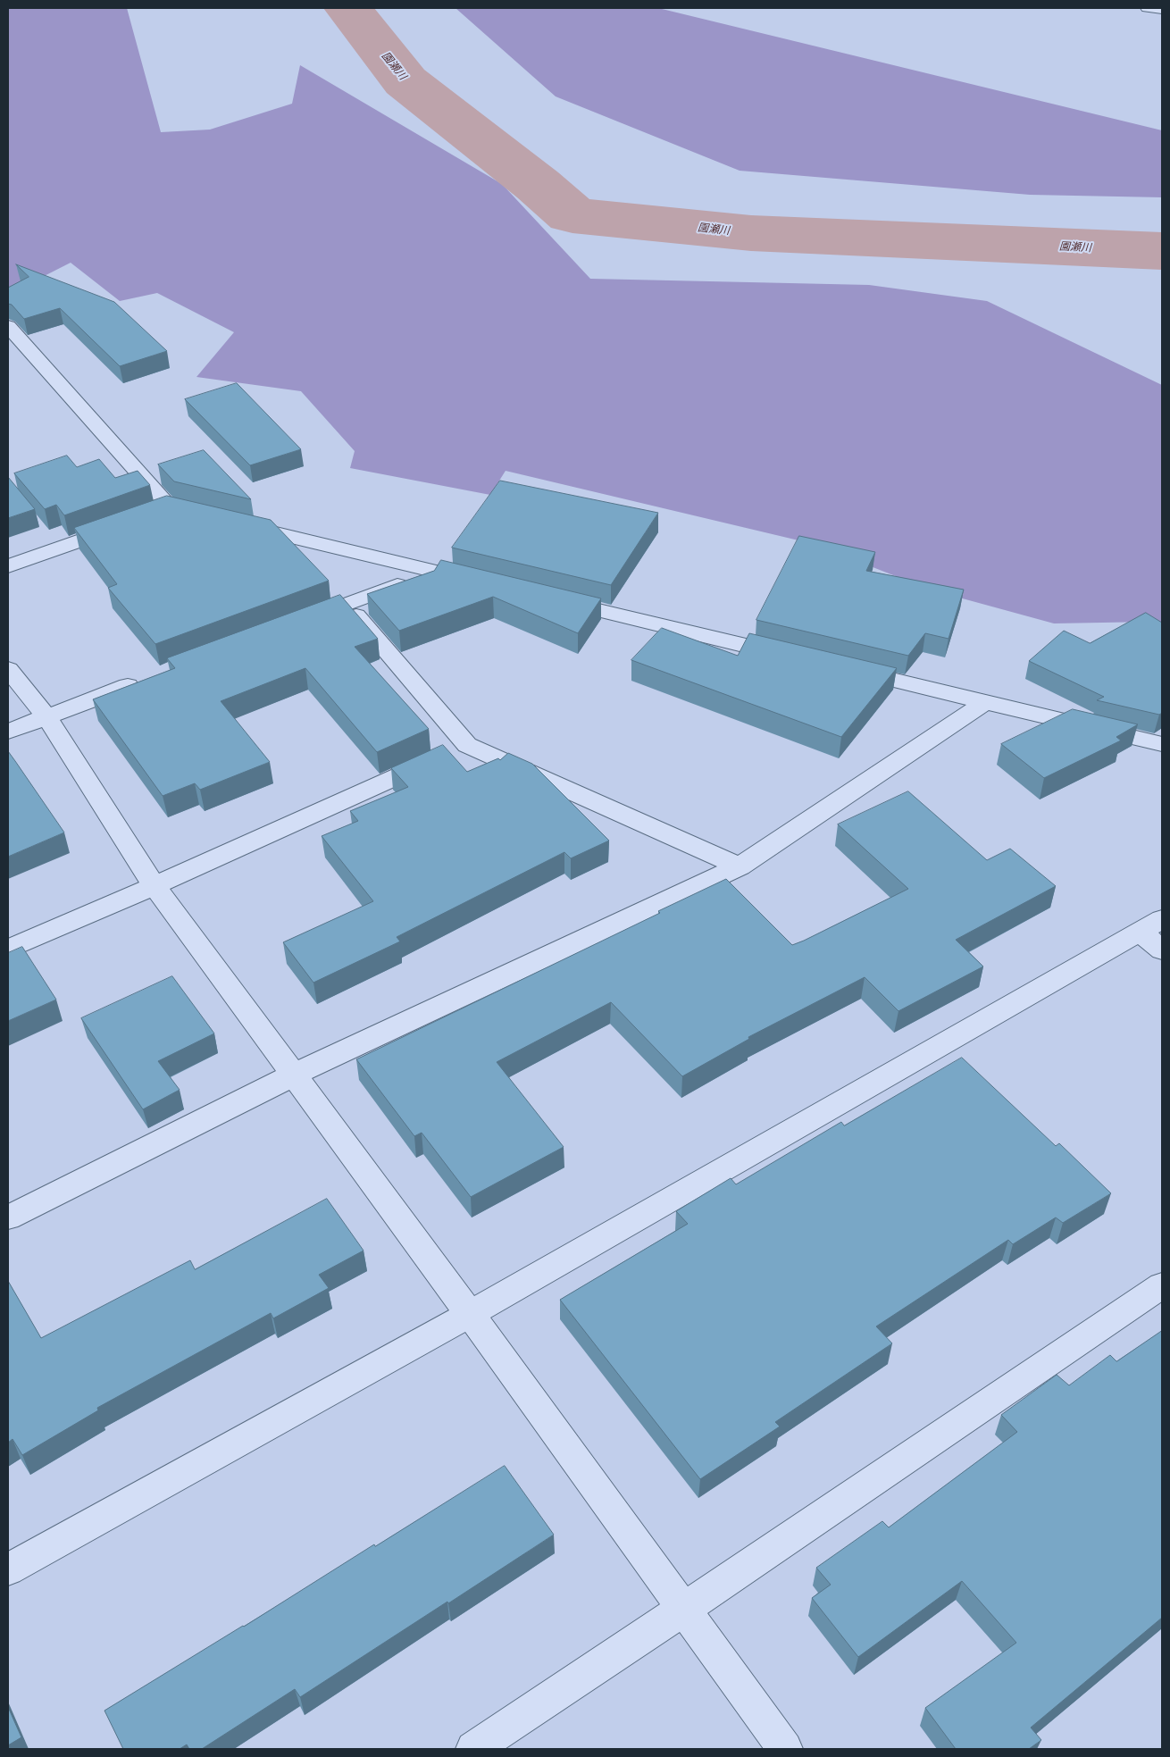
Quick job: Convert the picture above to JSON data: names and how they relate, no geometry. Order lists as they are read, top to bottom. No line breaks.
{"water":["園瀬川"]}
